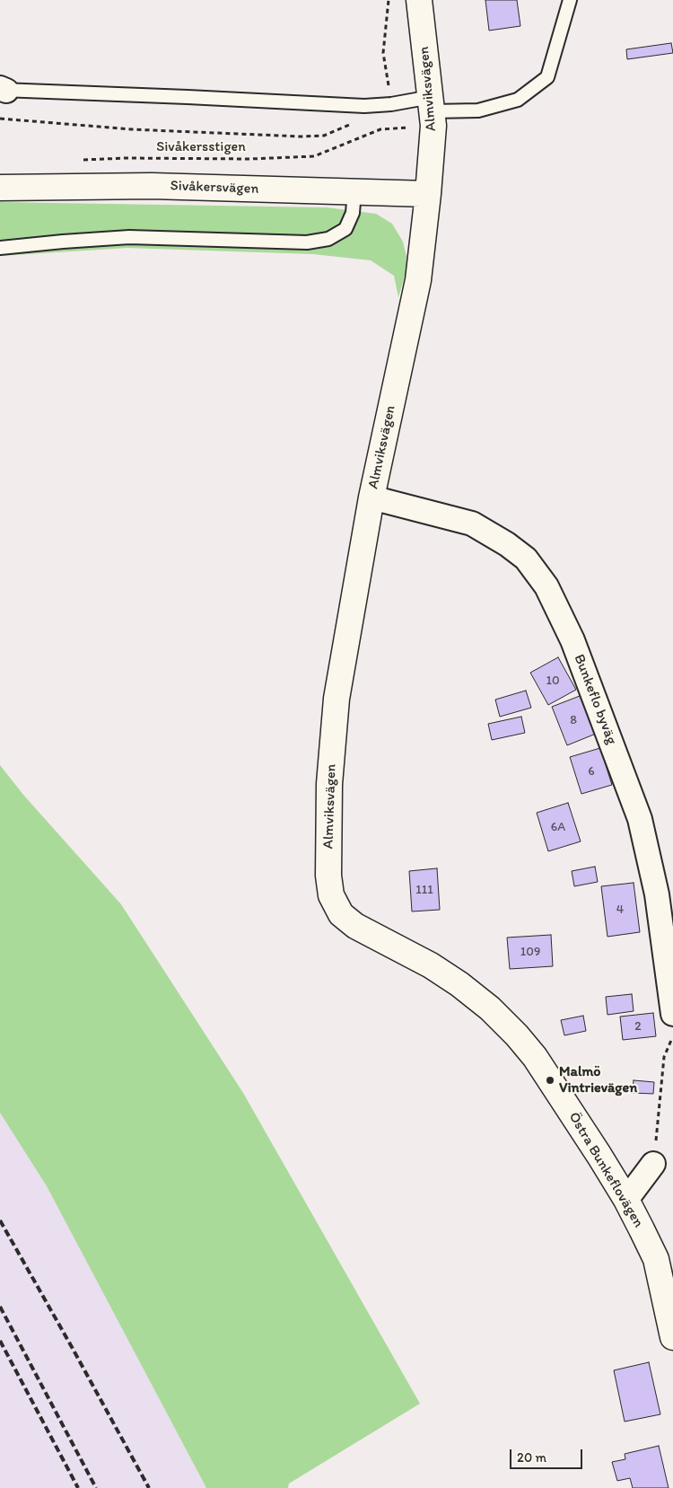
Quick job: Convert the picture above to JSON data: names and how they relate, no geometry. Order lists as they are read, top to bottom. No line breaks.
{"streets":{"street":["Almviksvägen","Sivåkersvägen","Bunkeflo byväg","Östra Bunkeflovägen"],"path":["Sivåkersstigen"]},"crossings":[["Almviksvägen","Sivåkersvägen"],["Almviksvägen","Bunkeflo byväg"],["Almviksvägen","Östra Bunkeflovägen"]],"places":["Malmö Vintrievägen"],"house_numbers":["10","8","6","6A","111","4","109","2"],"scale_bar":"20 m"}
